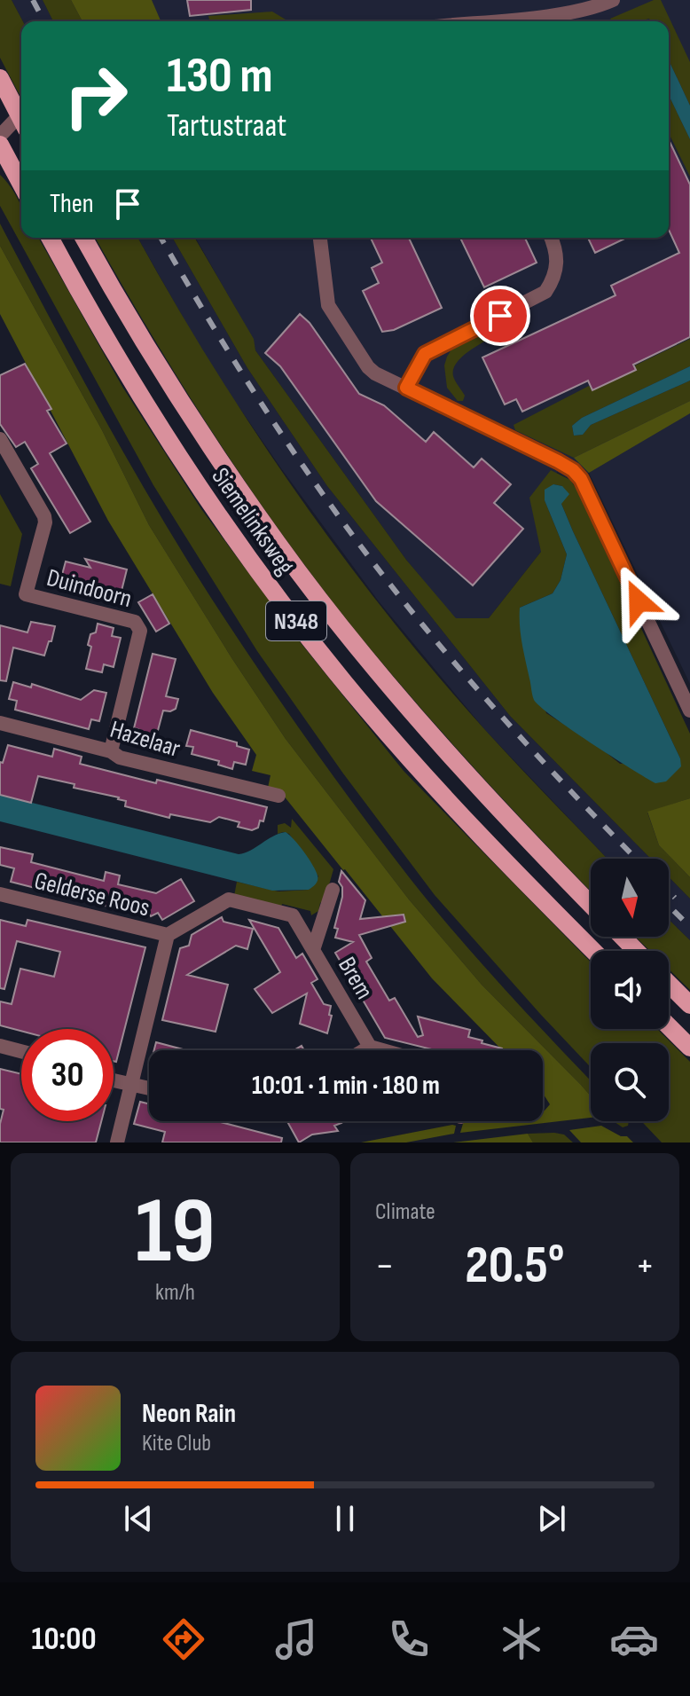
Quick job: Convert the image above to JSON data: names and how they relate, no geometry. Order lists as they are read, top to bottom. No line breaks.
{"streets":{"main road":["Siemelinksweg","N348"],"street":["Duindoorn","Hazelaar","Gelderse Roos","Brem"]},"crossings":[["Duindoorn","Hazelaar"],["Gelderse Roos","Brem"]],"north":"bottom","page":{"turn":["130 m","Tartustraat"],"then":"Then","limit":"30","trip":"10:01 · 1 min · 180 m","tile":[["19","km/h"],"Climate"],"heat":["−","20.5°","+"],"song":["Neon Rain","Kite Club"],"tabs":"10:00"}}
